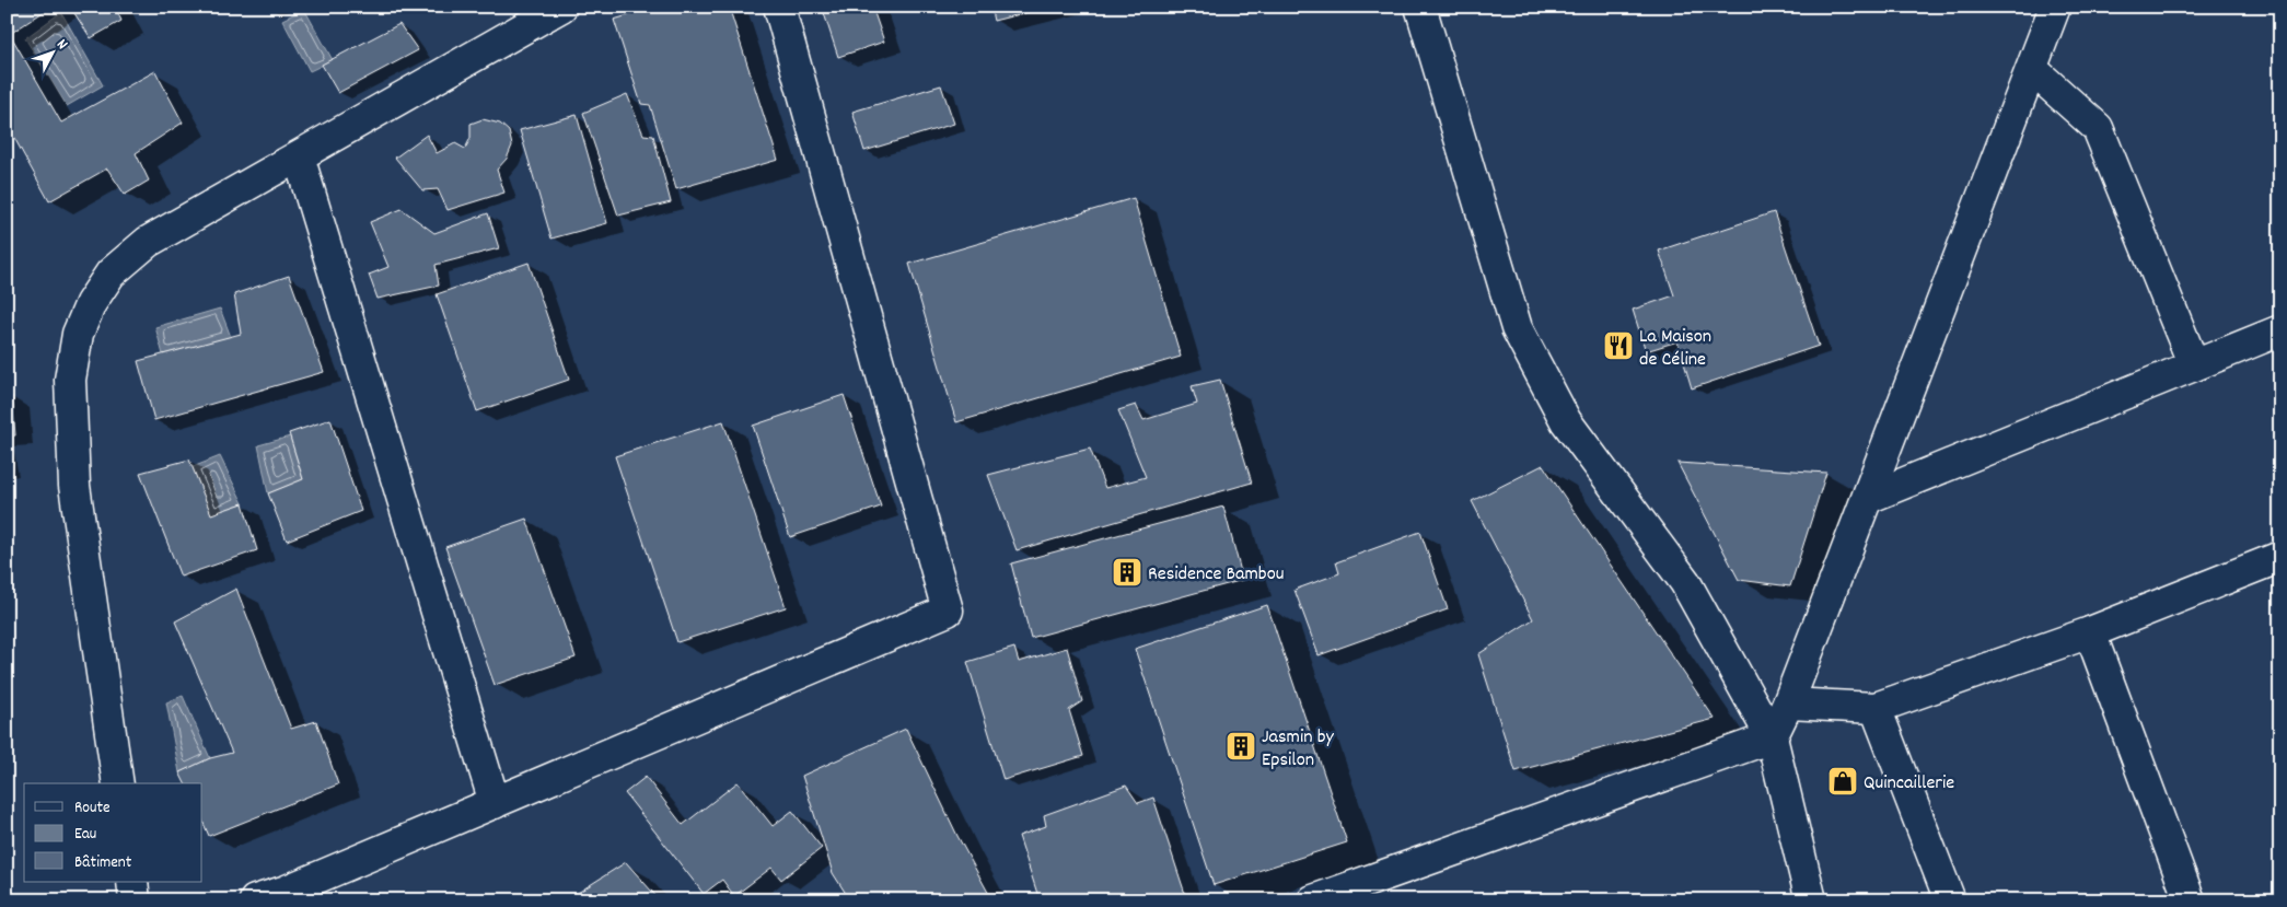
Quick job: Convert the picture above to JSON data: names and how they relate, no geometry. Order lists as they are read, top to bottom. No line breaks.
{"places":{"restaurant":["La Maison de Céline"],"building":["Residence Bambou","Jasmin by Epsilon"],"shop":["Quincaillerie"]},"legend":["Route","Eau","Bâtiment"],"north":"top right"}
